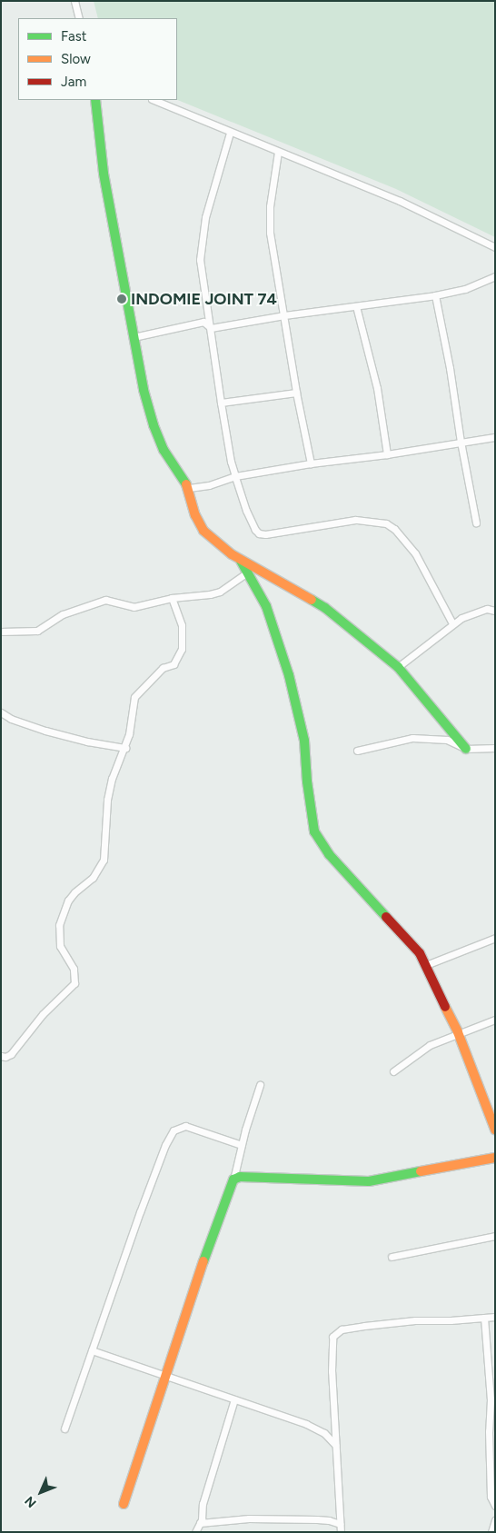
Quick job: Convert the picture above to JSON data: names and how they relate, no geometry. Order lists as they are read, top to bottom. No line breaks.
{"places":["INDOMIE JOINT 74"],"legend":["Fast","Slow","Jam"],"north":"bottom left"}
